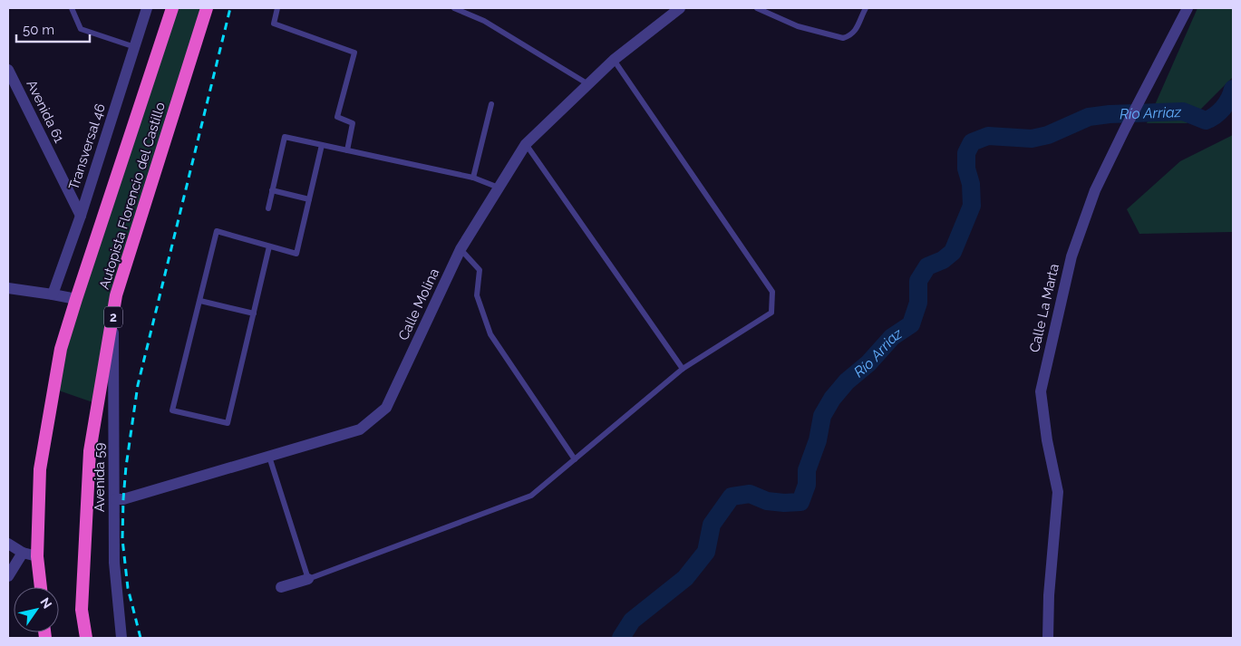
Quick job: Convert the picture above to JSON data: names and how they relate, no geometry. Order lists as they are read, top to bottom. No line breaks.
{"streets":{"highway":["Autopista Florencio del Castillo","2"],"street":["Avenida 61","Transversal 46","Calle Molina","Calle La Marta","Avenida 59"]},"crossings":[["Avenida 61","Transversal 46"],["Autopista Florencio del Castillo","Avenida 59"],["Calle Molina","Avenida 59"]],"water":["Río Arriaz"],"scale_bar":"50 m","north":"top right"}
